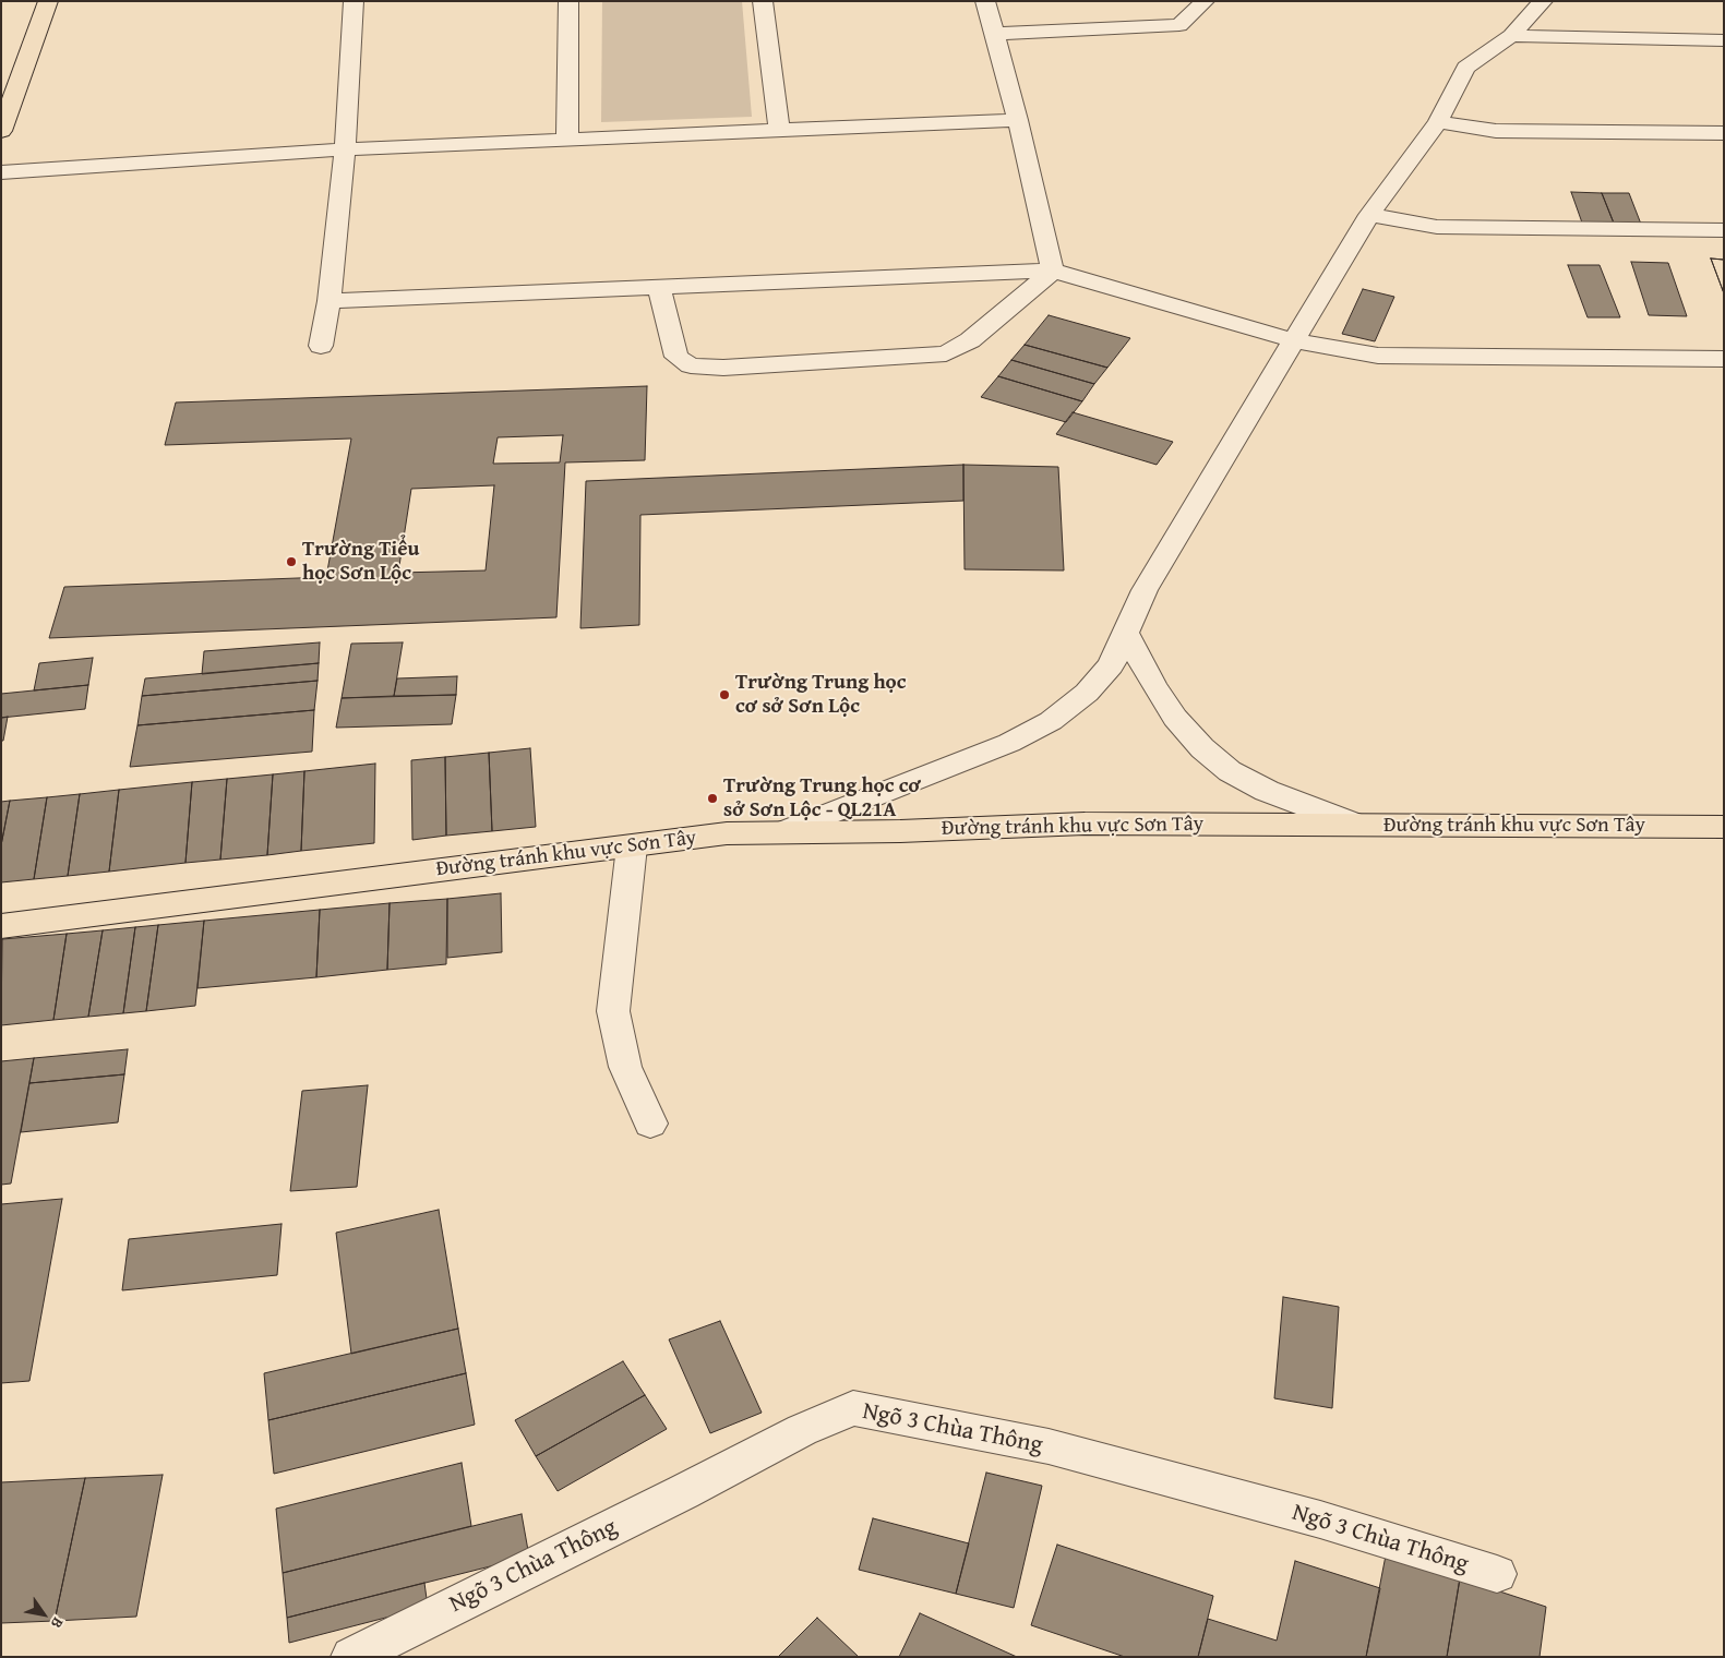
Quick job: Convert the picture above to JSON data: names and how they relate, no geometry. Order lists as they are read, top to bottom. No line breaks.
{"streets":{"main road":["Đường tránh khu vực Sơn Tây"],"street":["Ngõ 3 Chùa Thông"]},"places":["Trường Tiểu học Sơn Lộc","Trường Trung học cơ sở Sơn Lộc","Trường Trung học cơ sở Sơn Lộc - QL21A"],"north":"bottom right"}
